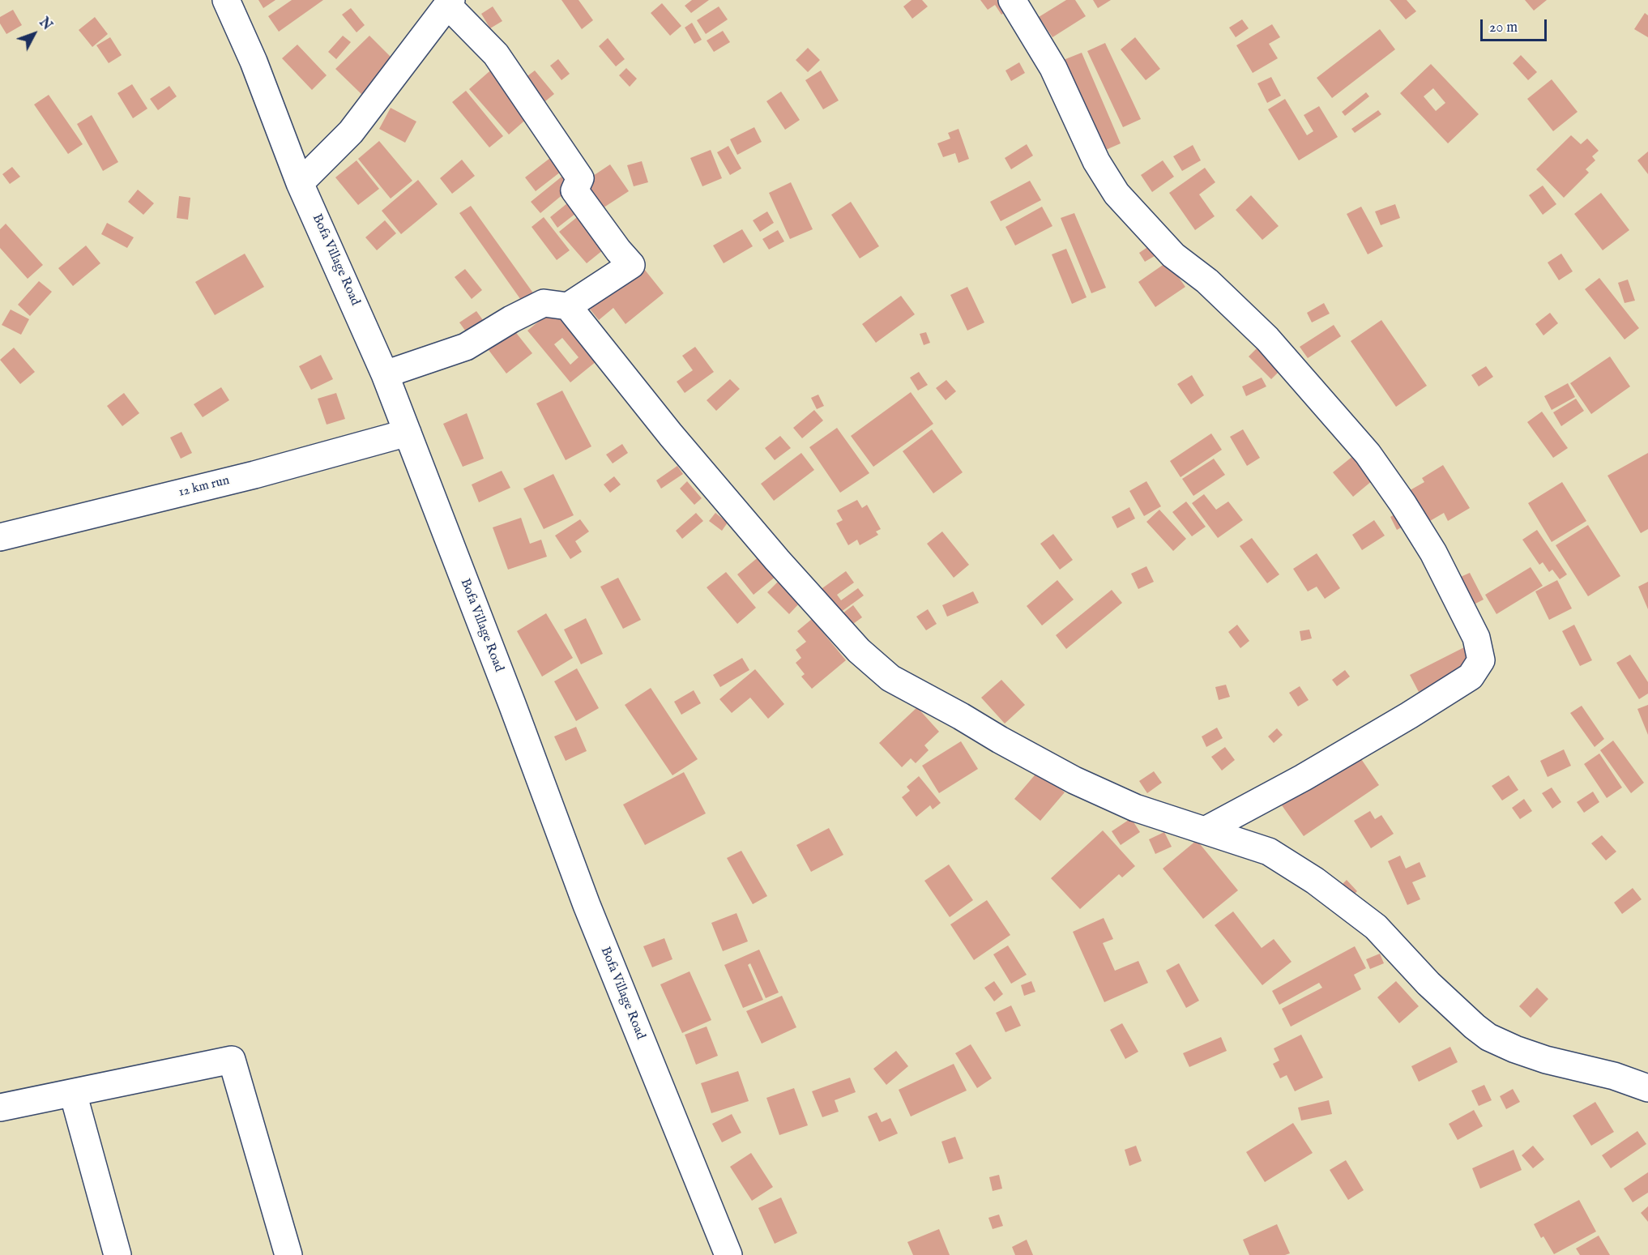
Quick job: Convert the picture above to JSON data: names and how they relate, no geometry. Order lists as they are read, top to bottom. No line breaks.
{"streets":{"street":["Bofa Village Road","12 km run"]},"crossings":[["Bofa Village Road","12 km run"]],"scale_bar":"20 m","north":"top right"}
